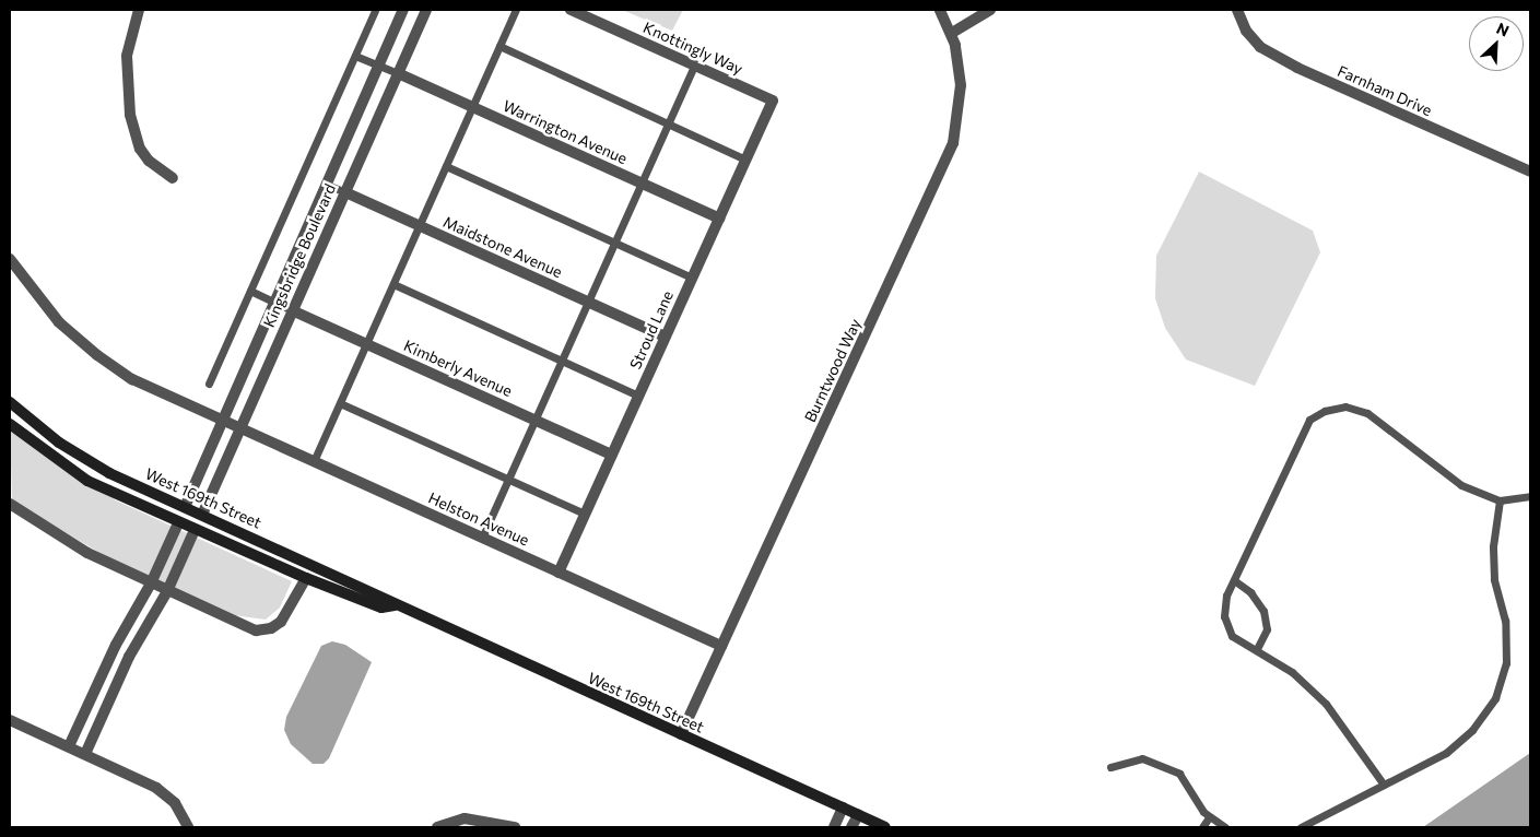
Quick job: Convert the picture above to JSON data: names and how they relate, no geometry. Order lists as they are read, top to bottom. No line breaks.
{"streets":{"street":["Knottingly Way","Farnham Drive","Warrington Avenue","Maidstone Avenue","Kingsbridge Boulevard","Stroud Lane","Kimberly Avenue","Burntwood Way","West 169th Street","Helston Avenue"]},"crossings":[["Knottingly Way","Stroud Lane"],["Warrington Avenue","Kingsbridge Boulevard"],["Warrington Avenue","Stroud Lane"],["Maidstone Avenue","Kingsbridge Boulevard"],["Maidstone Avenue","Stroud Lane"],["Kingsbridge Boulevard","Kimberly Avenue"],["Kingsbridge Boulevard","West 169th Street"],["Kingsbridge Boulevard","Helston Avenue"],["Stroud Lane","Kimberly Avenue"],["Stroud Lane","Helston Avenue"],["Burntwood Way","West 169th Street"],["Burntwood Way","Helston Avenue"]],"north":"top right"}
